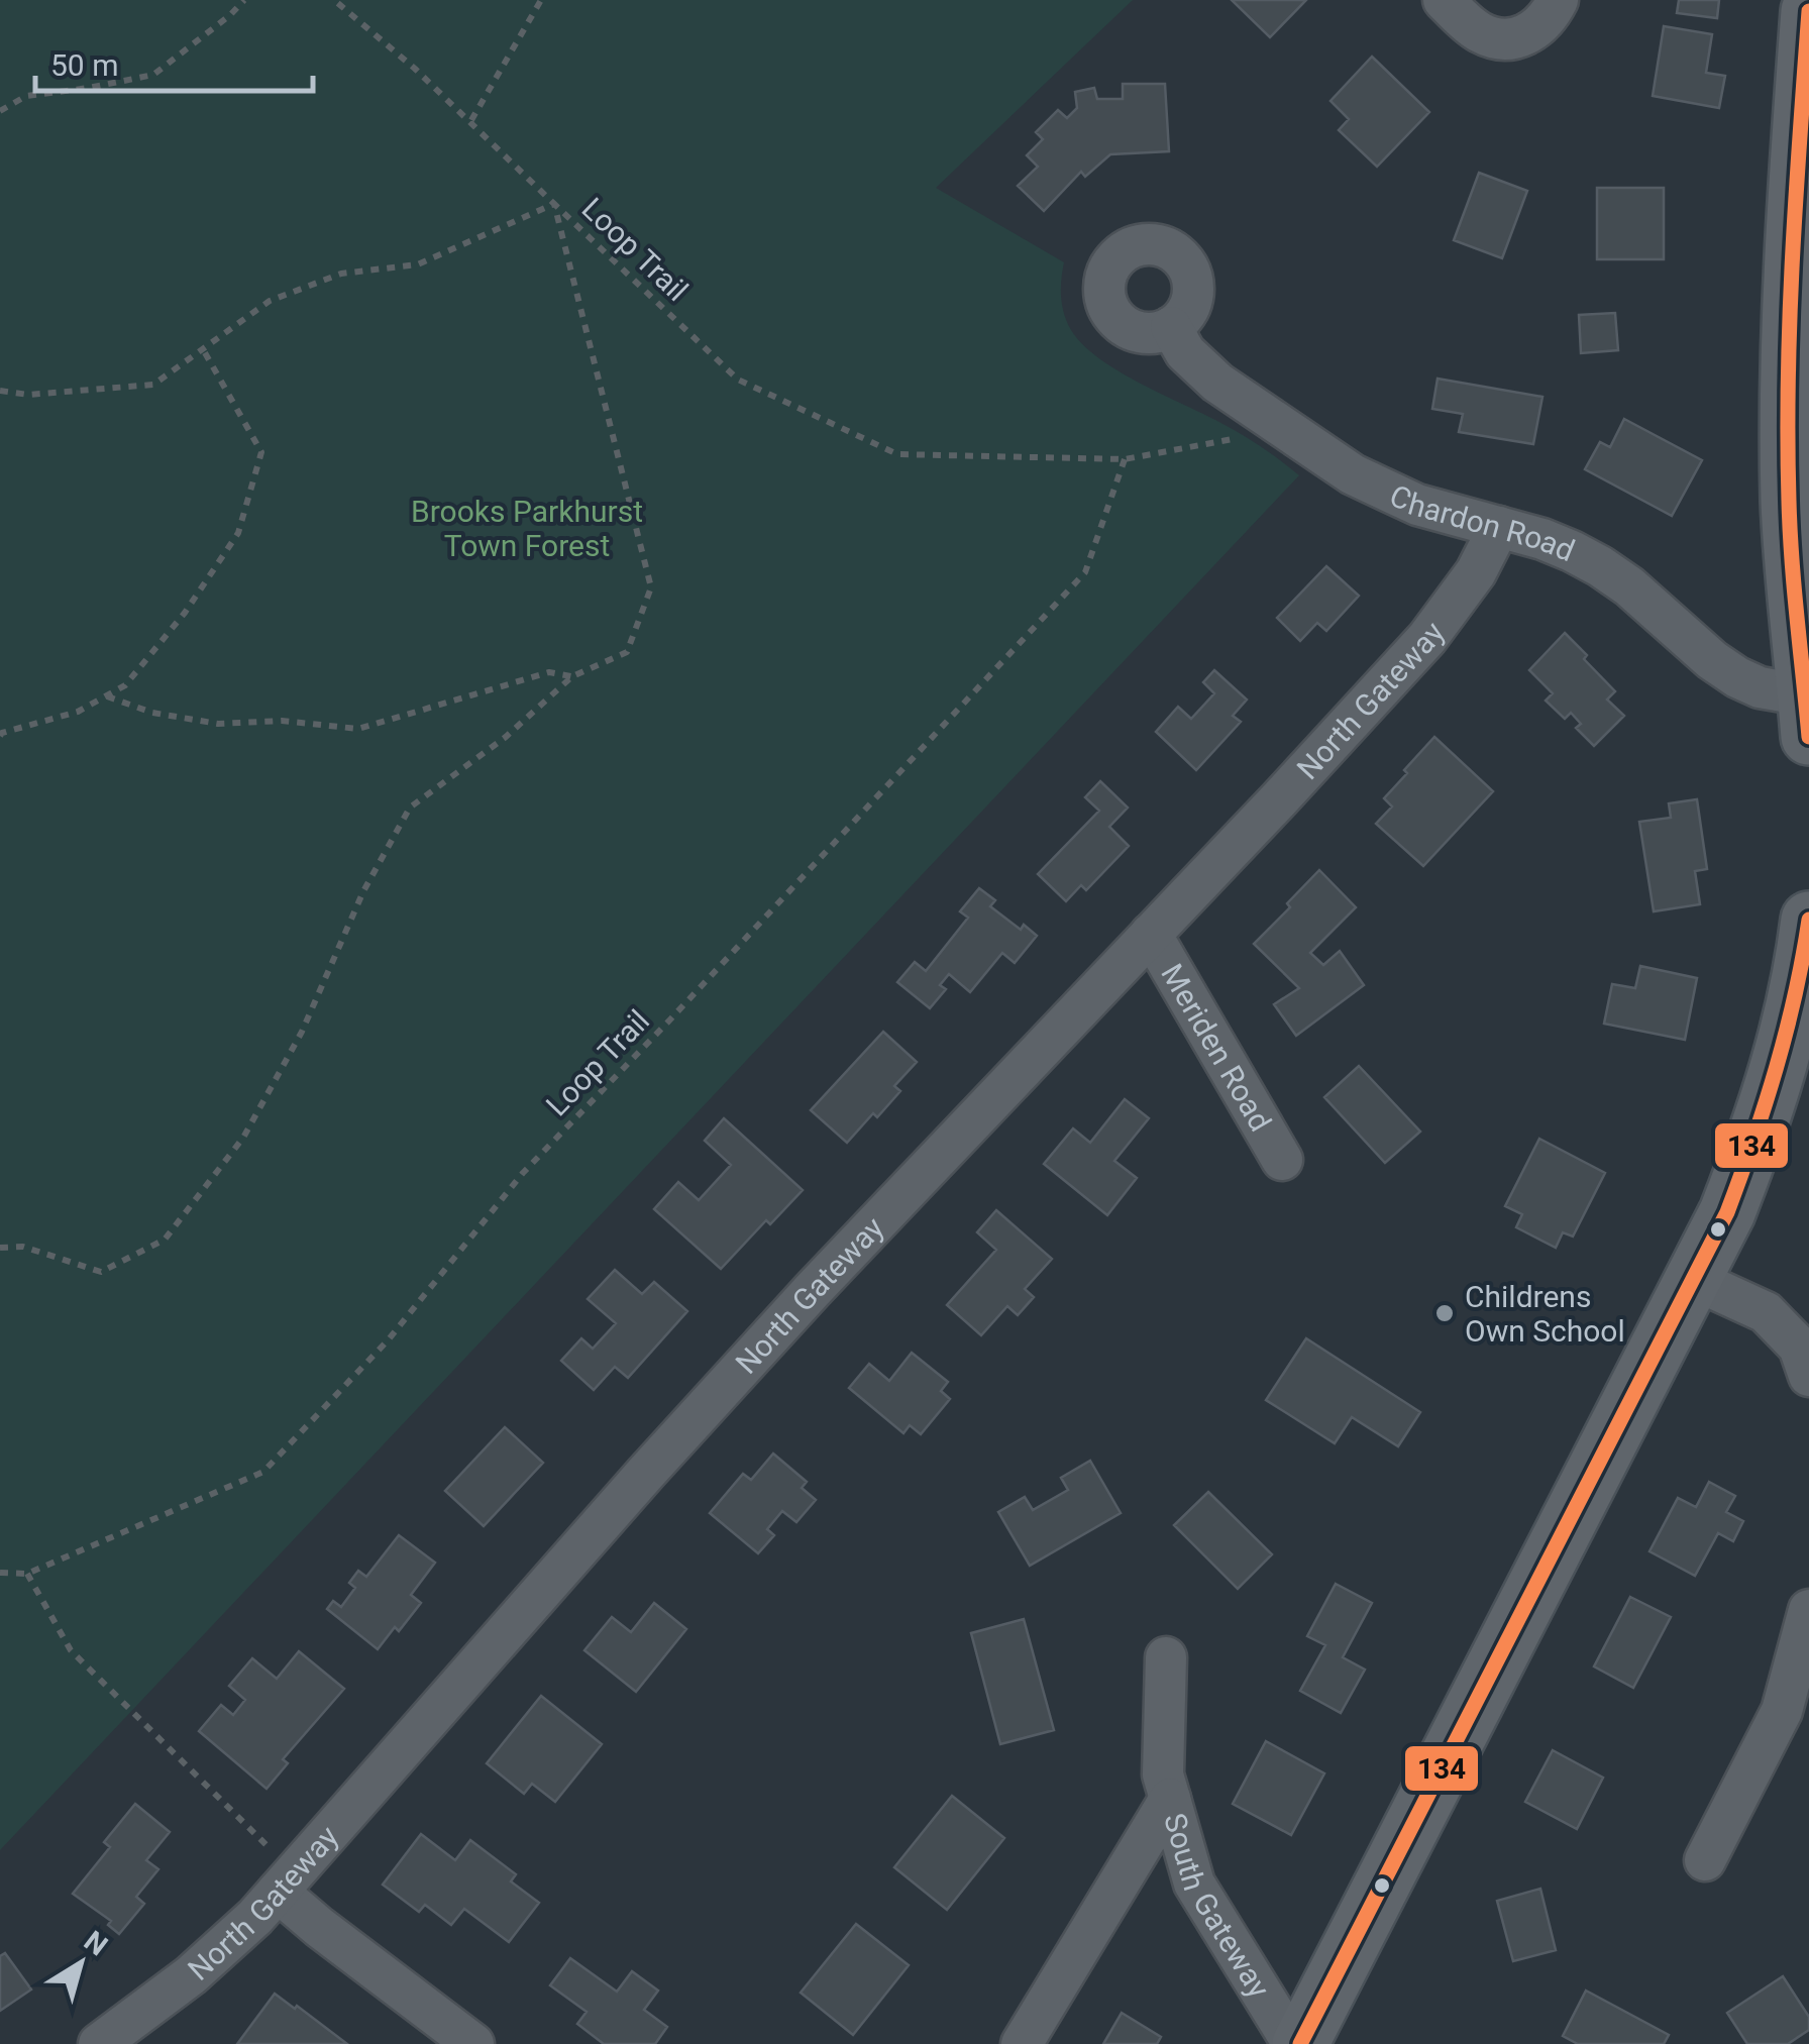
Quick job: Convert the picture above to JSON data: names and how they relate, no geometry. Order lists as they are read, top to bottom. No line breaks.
{"streets":{"street":["Chardon Road","North Gateway","Meriden Road","South Gateway"],"path":["Loop Trail"]},"crossings":[["Loop Trail","Chardon Road"],["Chardon Road","North Gateway"],["North Gateway","Meriden Road"]],"parks":["Brooks Parkhurst Town Forest"],"places":["Childrens Own School"],"lines":["transit line 134"],"scale_bar":"50 m","north":"top right"}
